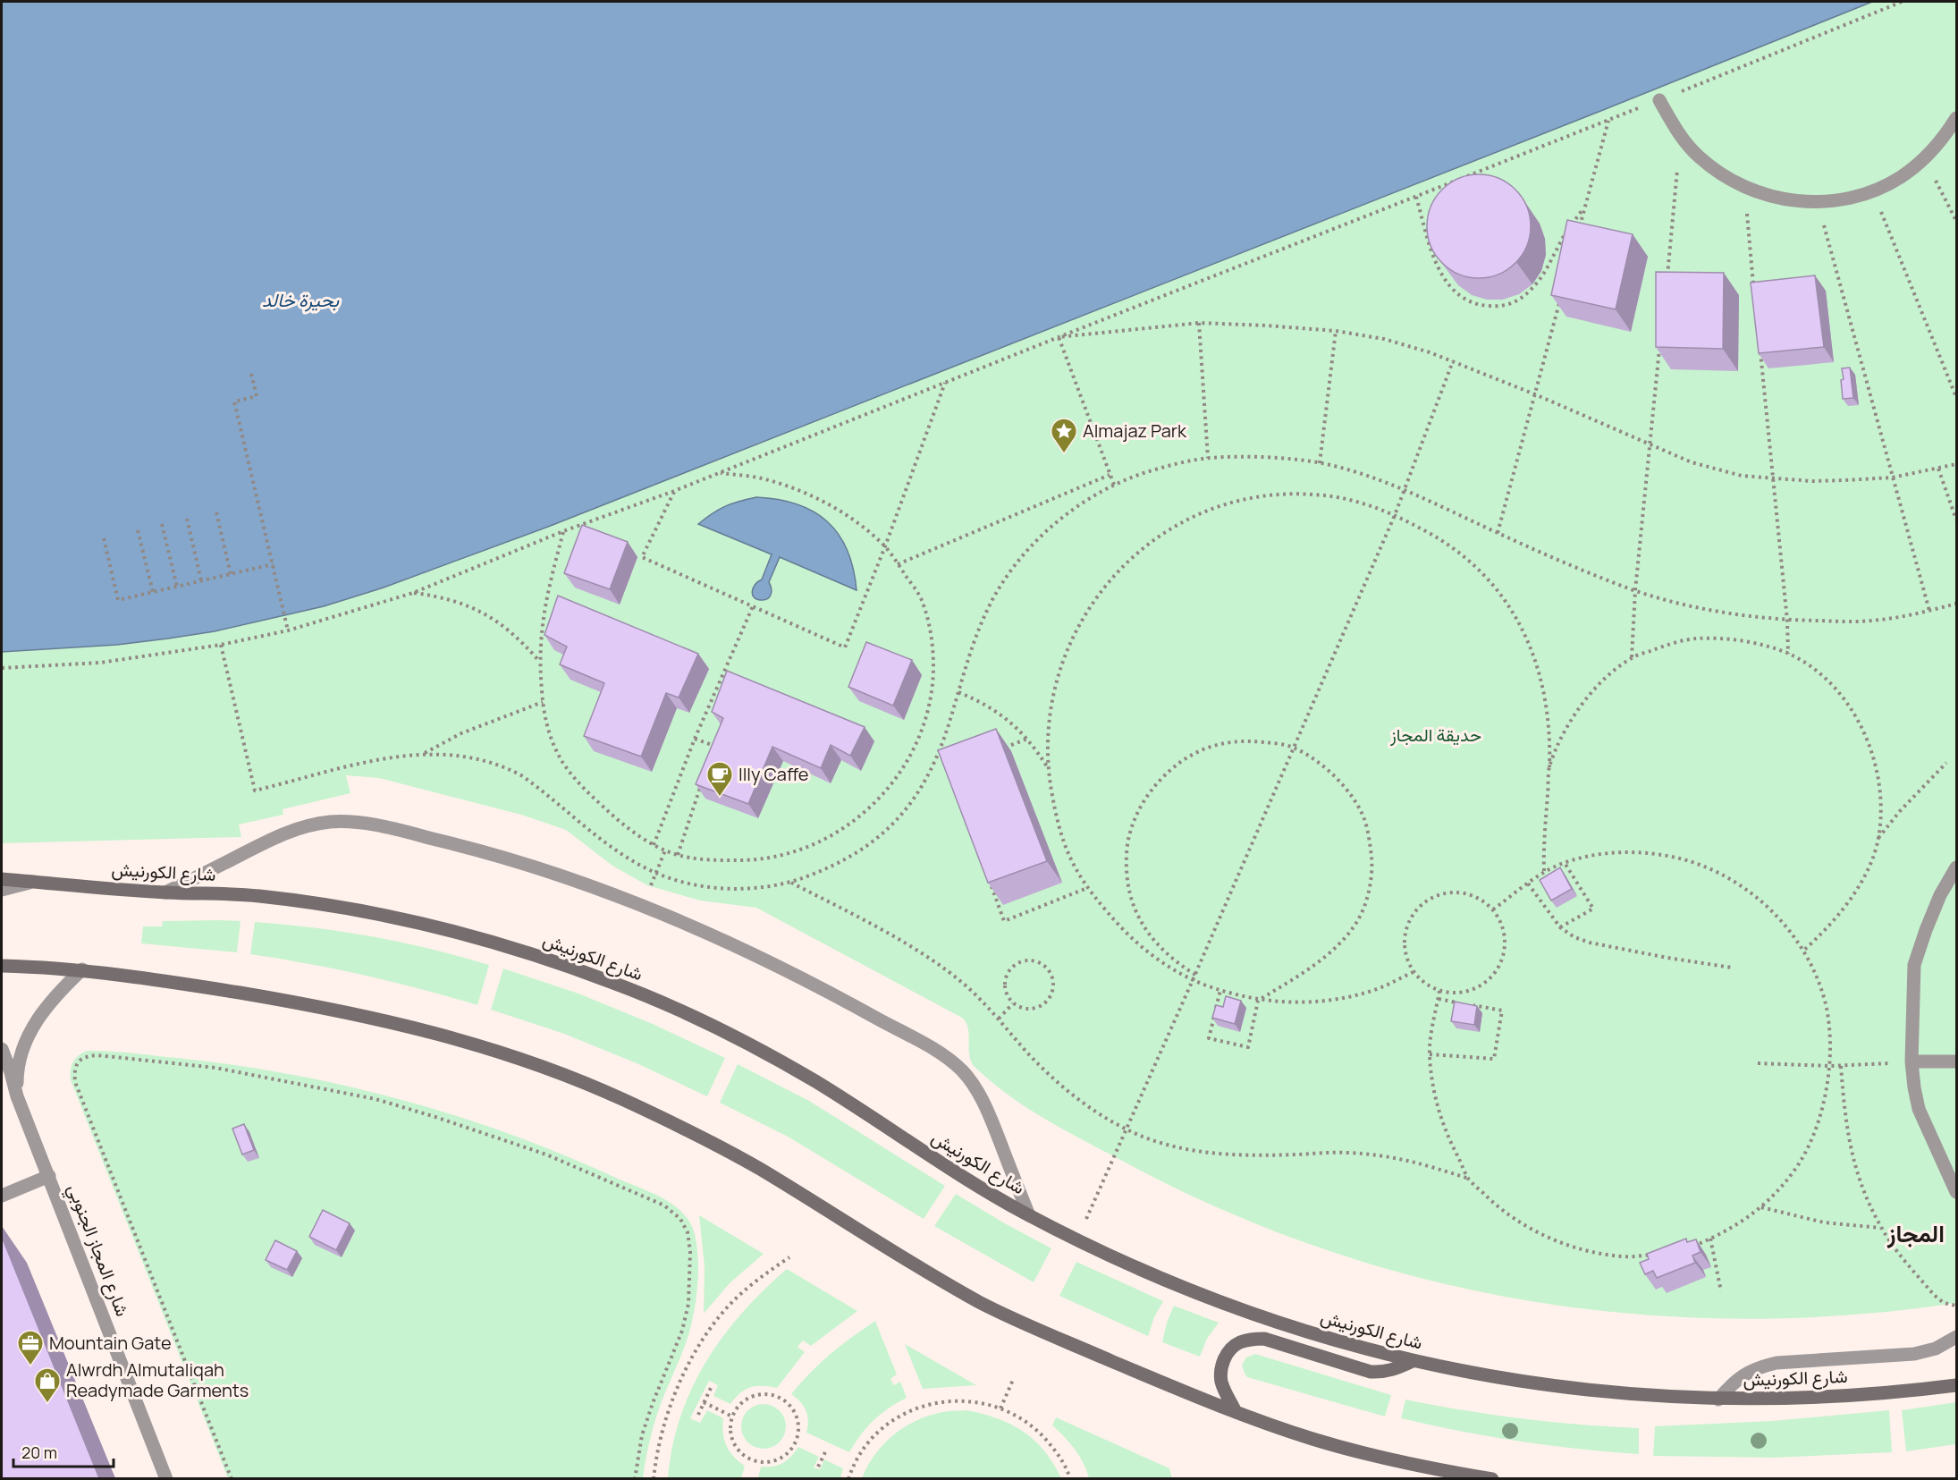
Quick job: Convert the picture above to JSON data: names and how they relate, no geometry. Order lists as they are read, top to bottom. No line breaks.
{"streets":{"main road":["شارع الكورنيش"],"street":["شارع المجاز الجنوبي"]},"districts":["المجاز"],"water":["بحيرة خالد"],"parks":["حديقة المجاز"],"places":{"place":["Almajaz Park"],"cafe":["Illy Caffe"],"office":["Mountain Gate"],"shop":["Alwrdh Almutaliqah Readymade Garments"]},"scale_bar":"20 m"}
